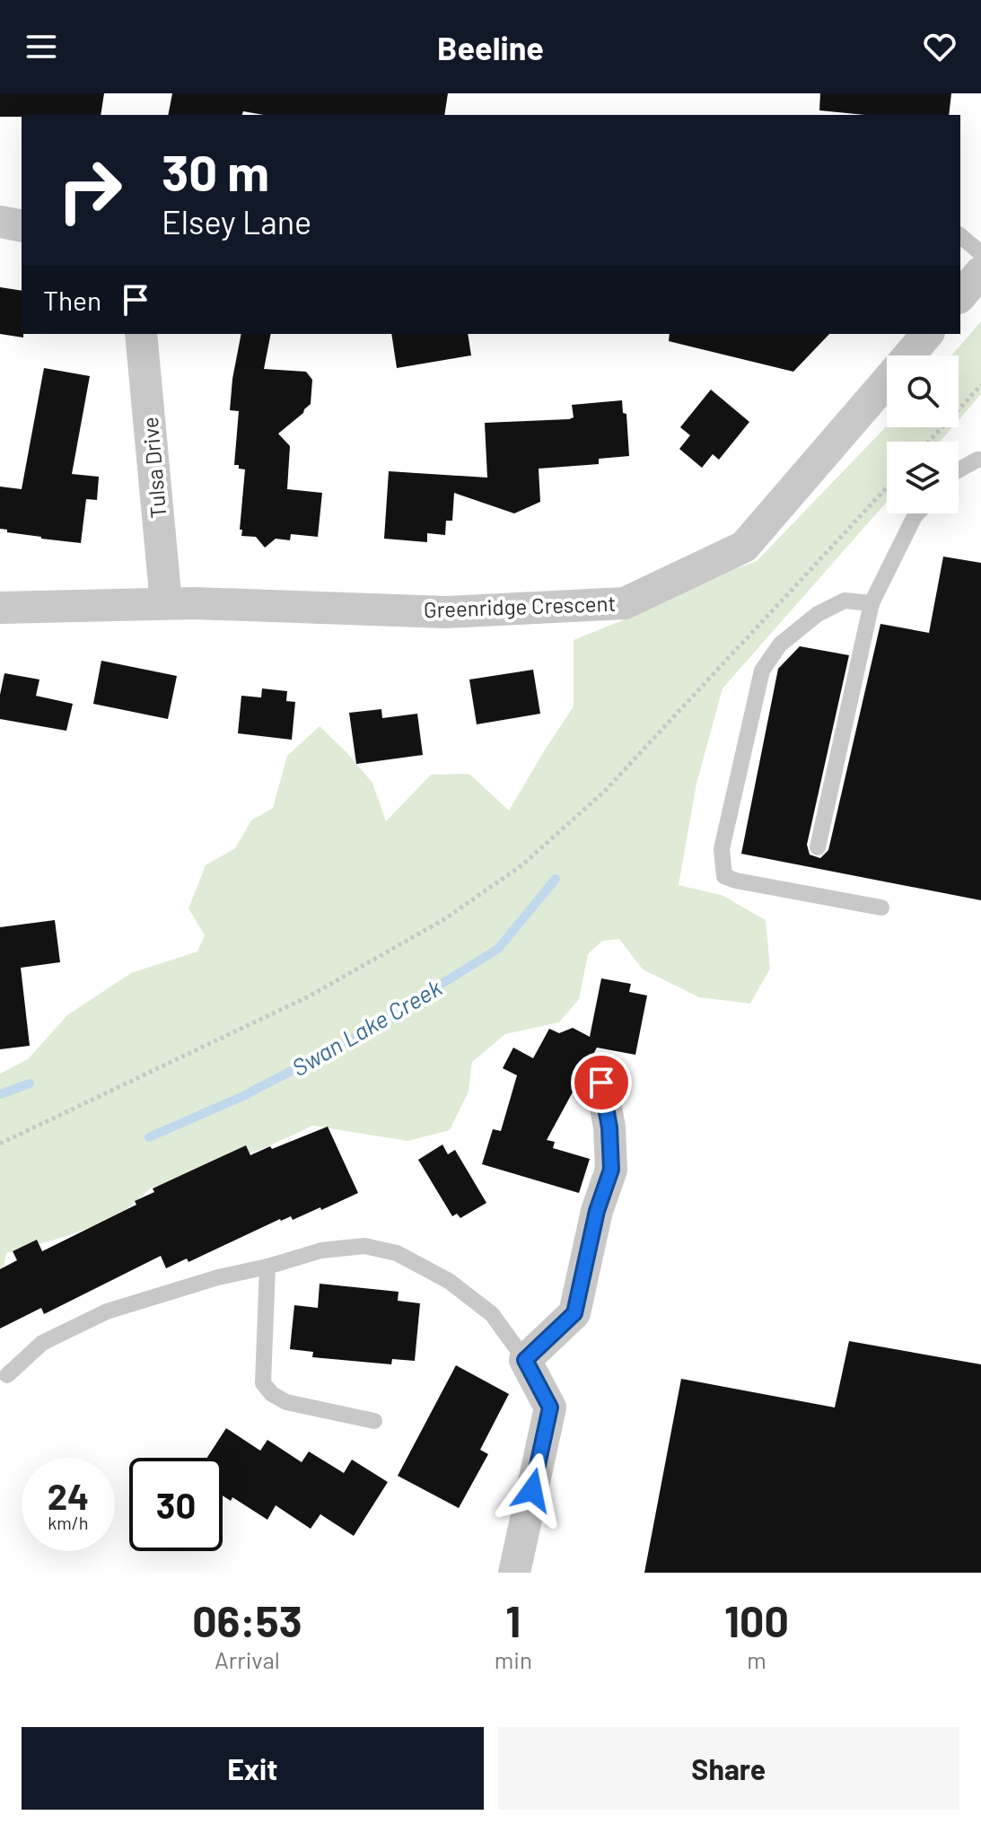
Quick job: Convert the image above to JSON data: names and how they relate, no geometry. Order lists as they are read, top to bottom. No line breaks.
{"streets":{"street":["Tulsa Drive","Greenridge Crescent"]},"crossings":[["Tulsa Drive","Greenridge Crescent"]],"water":["Swan Lake Creek"],"page":{"header":"Beeline","turn":["30 m","Elsey Lane"],"then":"Then","speed":"24 km/h","limit":"30","eta":["06:53","Arrival","1","min","100","m"],"buttons":["Exit","Share"]}}
